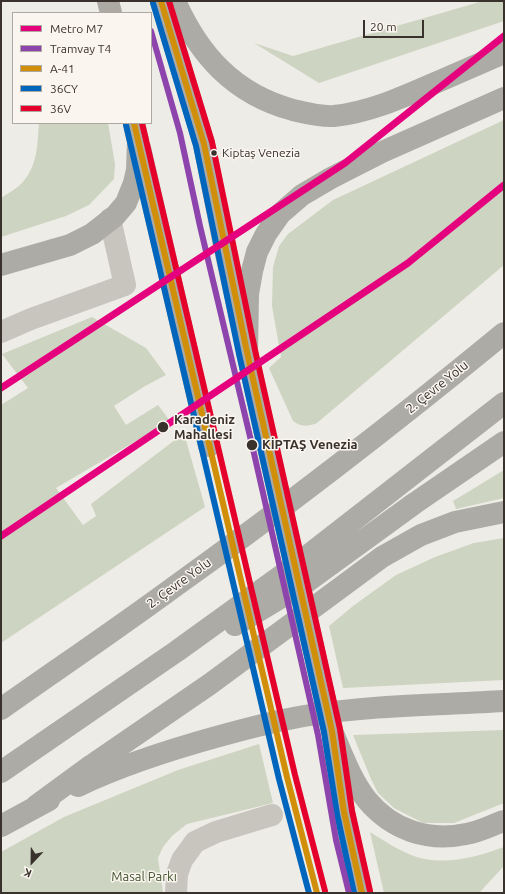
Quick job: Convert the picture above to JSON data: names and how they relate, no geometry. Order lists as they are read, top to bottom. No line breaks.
{"streets":{"highway":["2. Çevre Yolu"]},"parks":["Masal Parkı"],"places":["Kiptaş Venezia","Karadeniz Mahallesi","KİPTAŞ Venezia"],"lines":["transit line A-41","transit line 36V","transit line 36CY","tram line T4","metro line M7"],"legend":["Metro M7","Tramvay T4","A-41","36CY","36V"],"scale_bar":"20 m","north":"bottom"}
